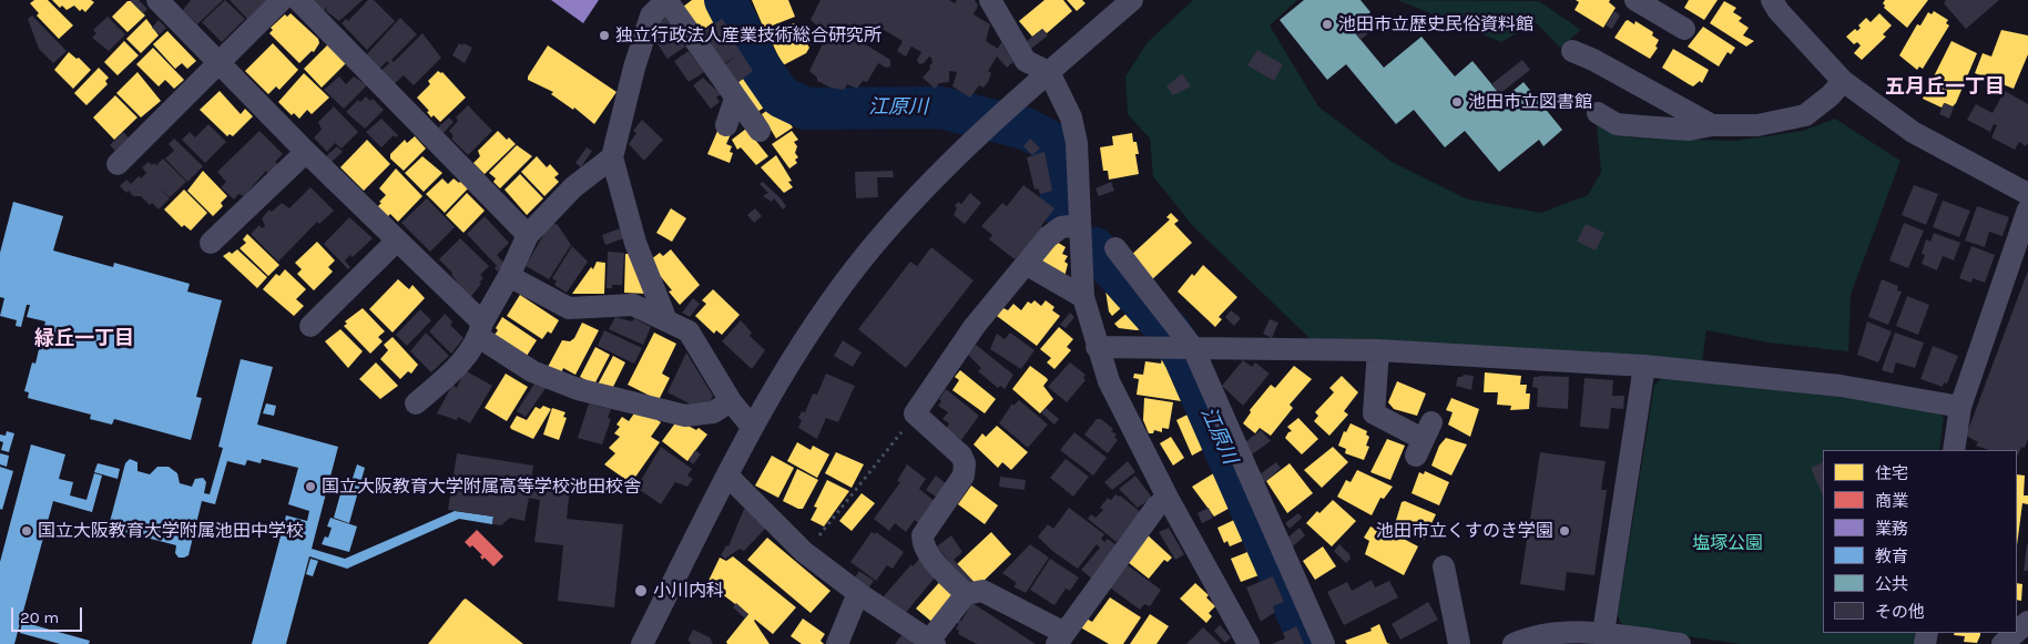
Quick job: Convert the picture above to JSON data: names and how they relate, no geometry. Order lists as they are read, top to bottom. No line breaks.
{"districts":["五月丘一丁目","緑丘一丁目"],"water":["江原川"],"parks":["塩塚公園"],"places":["池田市立歴史民俗資料館","独立行政法人産業技術総合研究所","池田市立図書館","国立大阪教育大学附属高等学校池田校舎","国立大阪教育大学附属池田中学校","池田市立くすのき学園","小川内科"],"legend":["住宅","商業","業務","教育","公共","その他"],"scale_bar":"20 m"}
